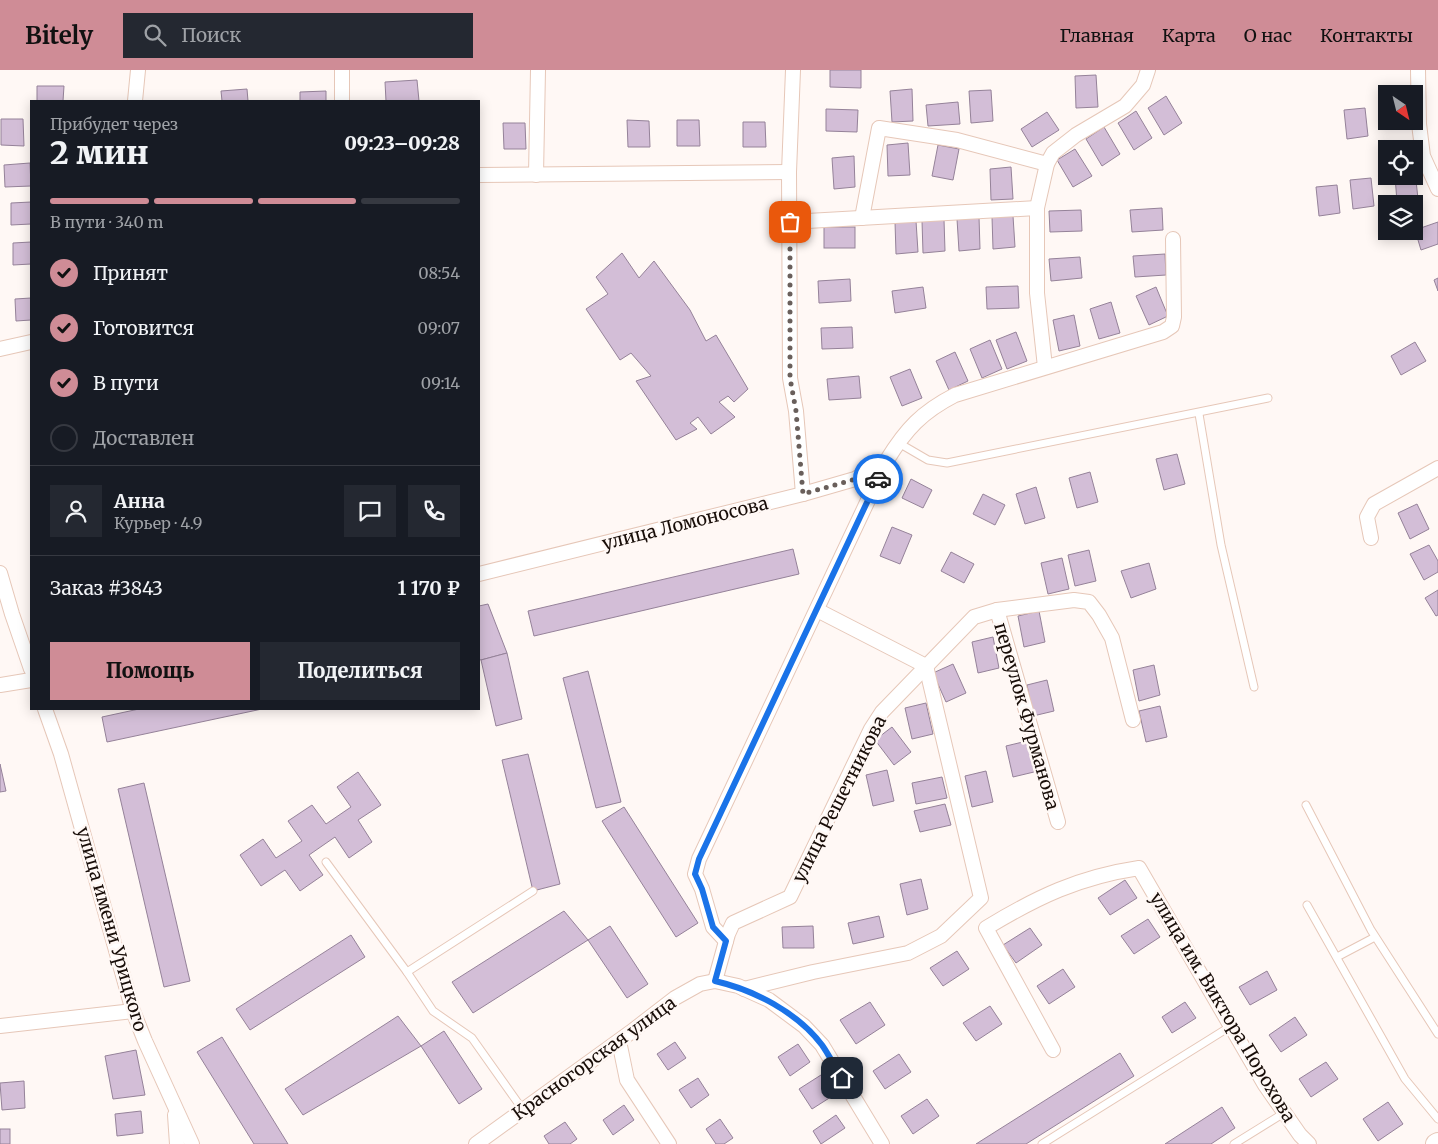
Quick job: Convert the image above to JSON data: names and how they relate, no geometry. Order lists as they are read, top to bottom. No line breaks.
{"streets":{"street":["улица Ломоносова","переулок Фурманова","улица Решетникова","улица имени Урицкого","улица им. Виктора Порохова","Красногорская улица"]},"crossings":[["переулок Фурманова","улица Решетникова"],["улица Решетникова","Красногорская улица"]],"north":"bottom right","page":{"header":"Bitely","search":"Поиск","nav":["Главная","Карта","О нас","Контакты"],"heading":["2 мин","Прибудет через","09:23–09:28"],"panel":["Анна","Курьер · 4.9","Заказ #3843","1 170 ₽"],"bar":"В пути · 340 m","list":[["Принят","08:54"],["Готовится","09:07"],["В пути","09:14"],"Доставлен"],"buttons":["Помощь","Поделиться"]}}
